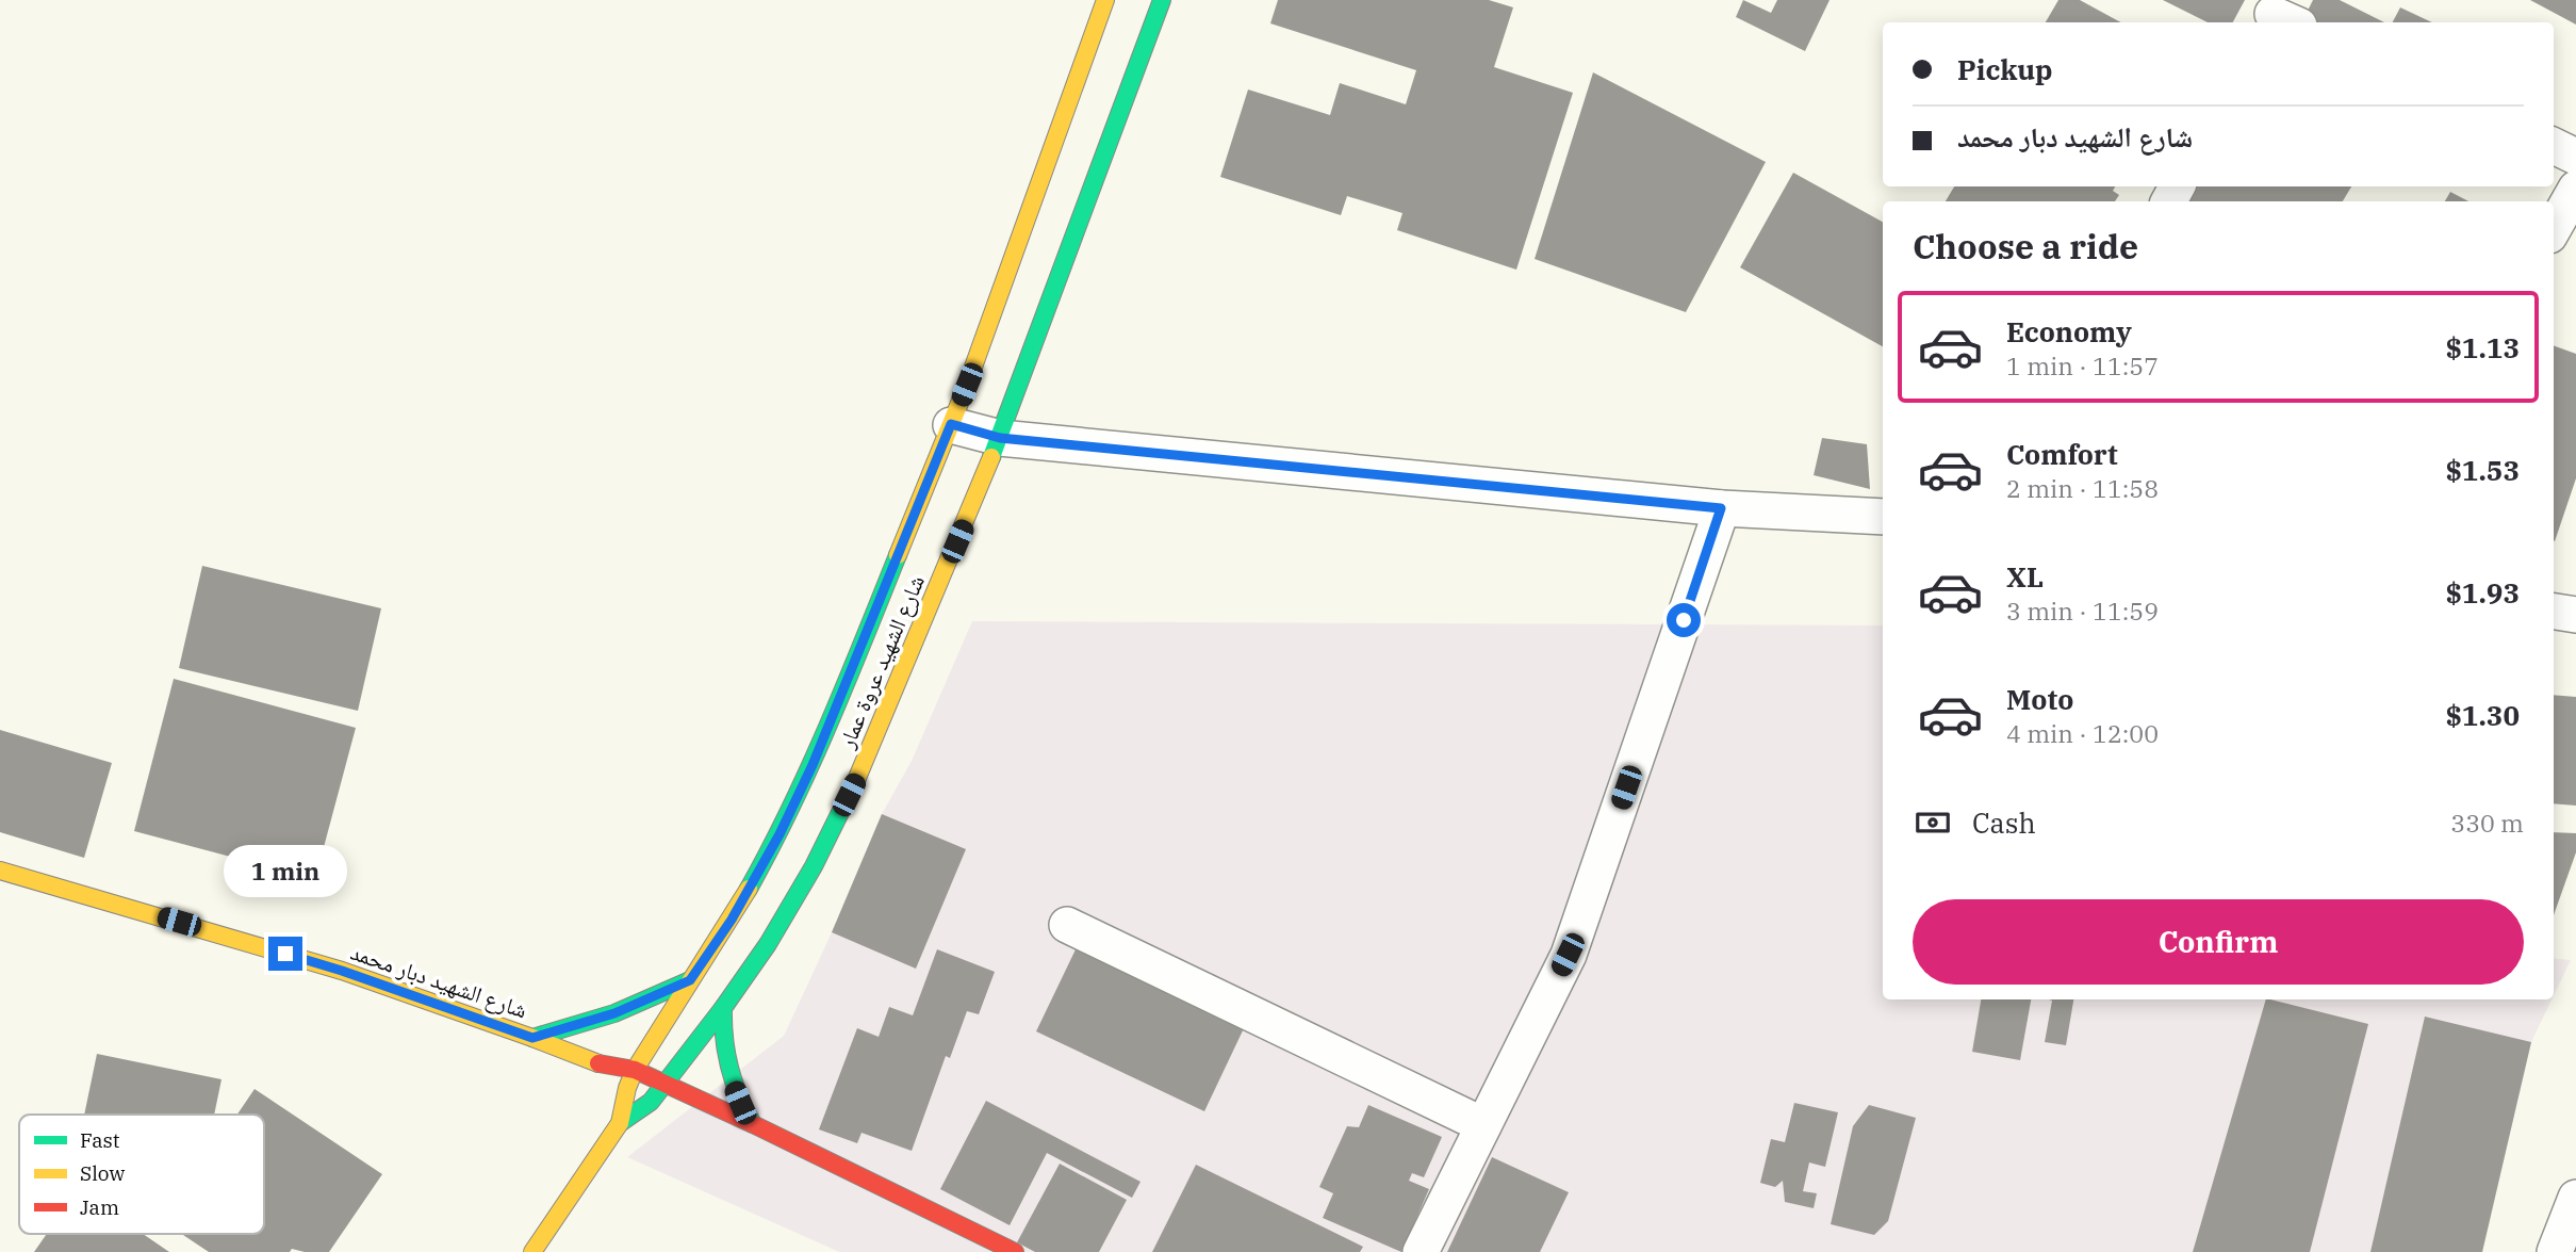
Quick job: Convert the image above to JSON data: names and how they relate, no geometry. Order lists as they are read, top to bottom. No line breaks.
{"streets":{"street":["شارع الشهيد عروة عمار","شارع الشهيد دبار محمد"]},"crossings":[["شارع الشهيد عروة عمار","شارع الشهيد دبار محمد"]],"legend":["Fast","Slow","Jam"],"page":{"banner":["Pickup","شارع الشهيد دبار محمد"],"heading":"Choose a ride","list":[{"name":"Economy","note":"1 min · 11:57","value":"$1.13"},{"name":"Comfort","note":"2 min · 11:58","value":"$1.53"},{"name":"XL","note":"3 min · 11:59","value":"$1.93"},{"name":"Moto","note":"4 min · 12:00","value":"$1.30"}],"pay":["Cash","330 m"],"bubble":"1 min","buttons":"Confirm"}}
